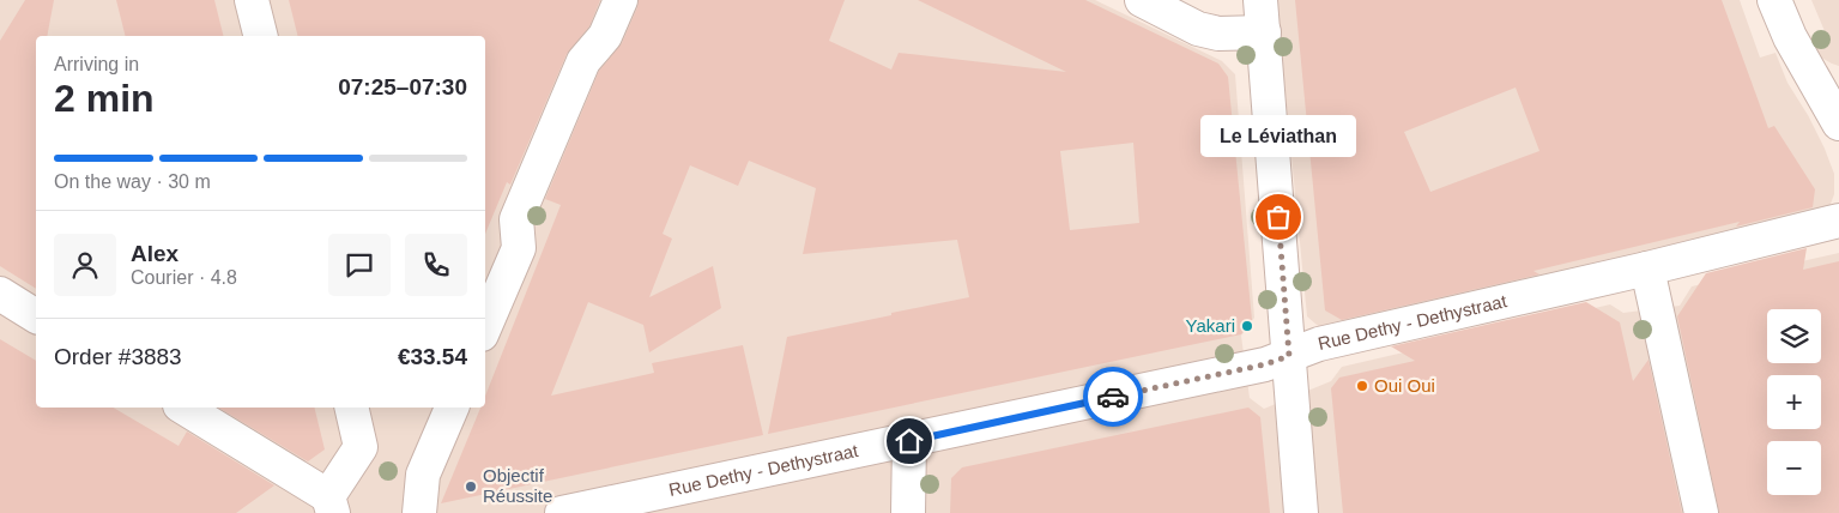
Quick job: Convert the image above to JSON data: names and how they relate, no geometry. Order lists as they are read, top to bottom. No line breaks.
{"streets":{"street":["Rue Dethy - Dethystraat"]},"places":["Le Léviathan","Yakari","Oui Oui","Objectif Réussite"],"page":{"heading":["2 min","Arriving in","07:25–07:30"],"panel":["Alex","Courier · 4.8","Order #3883","€33.54"],"bubble":"Le Léviathan","bar":"On the way · 30 m","map_buttons":["+","−"]}}
